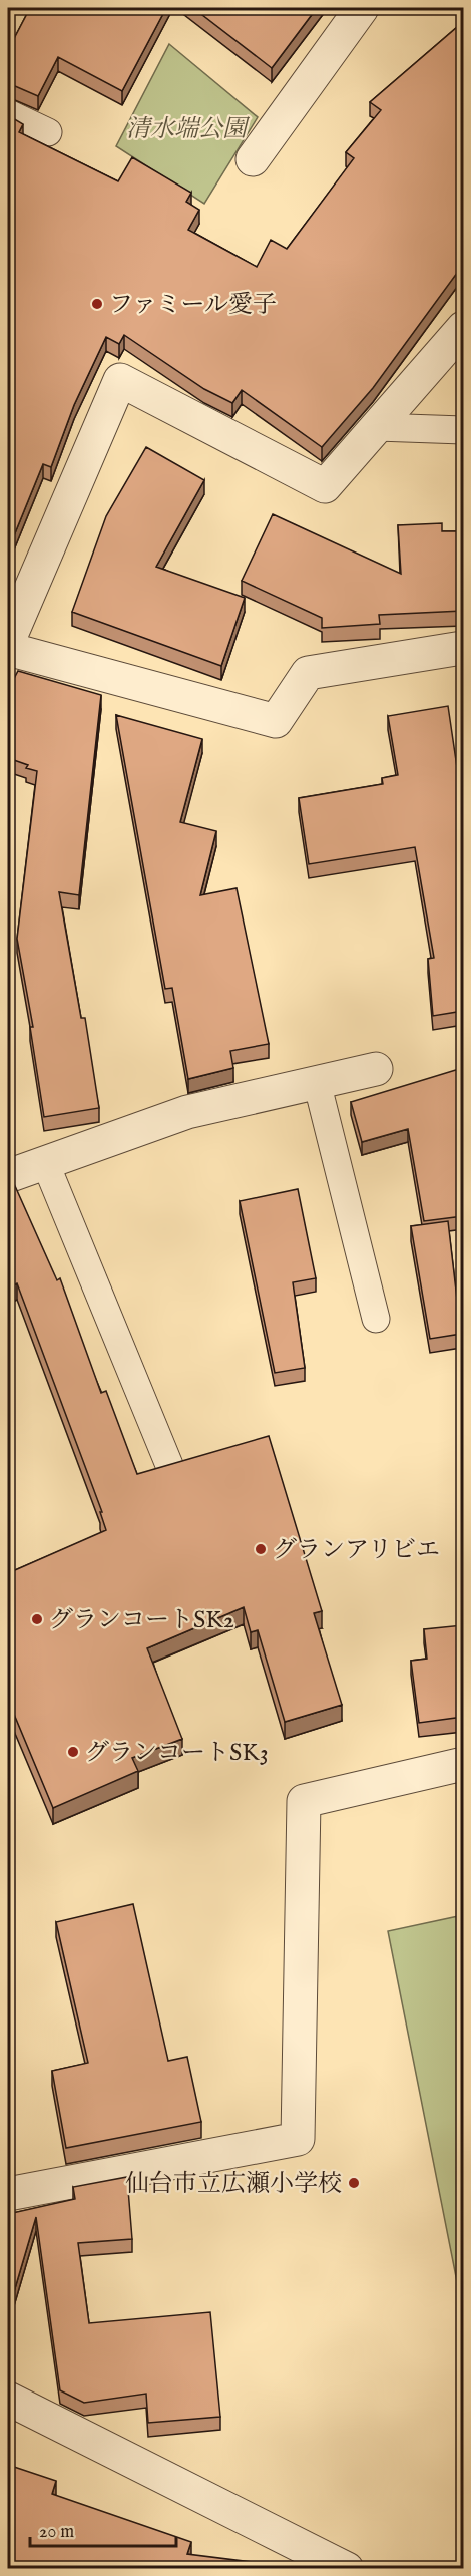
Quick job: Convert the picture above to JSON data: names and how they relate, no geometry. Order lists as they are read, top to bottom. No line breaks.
{"parks":["清水端公園"],"places":["ファミール愛子","グランアリビエ","グランコートSK2","グランコートSK3","仙台市立広瀬小学校"],"scale_bar":"20 m"}
